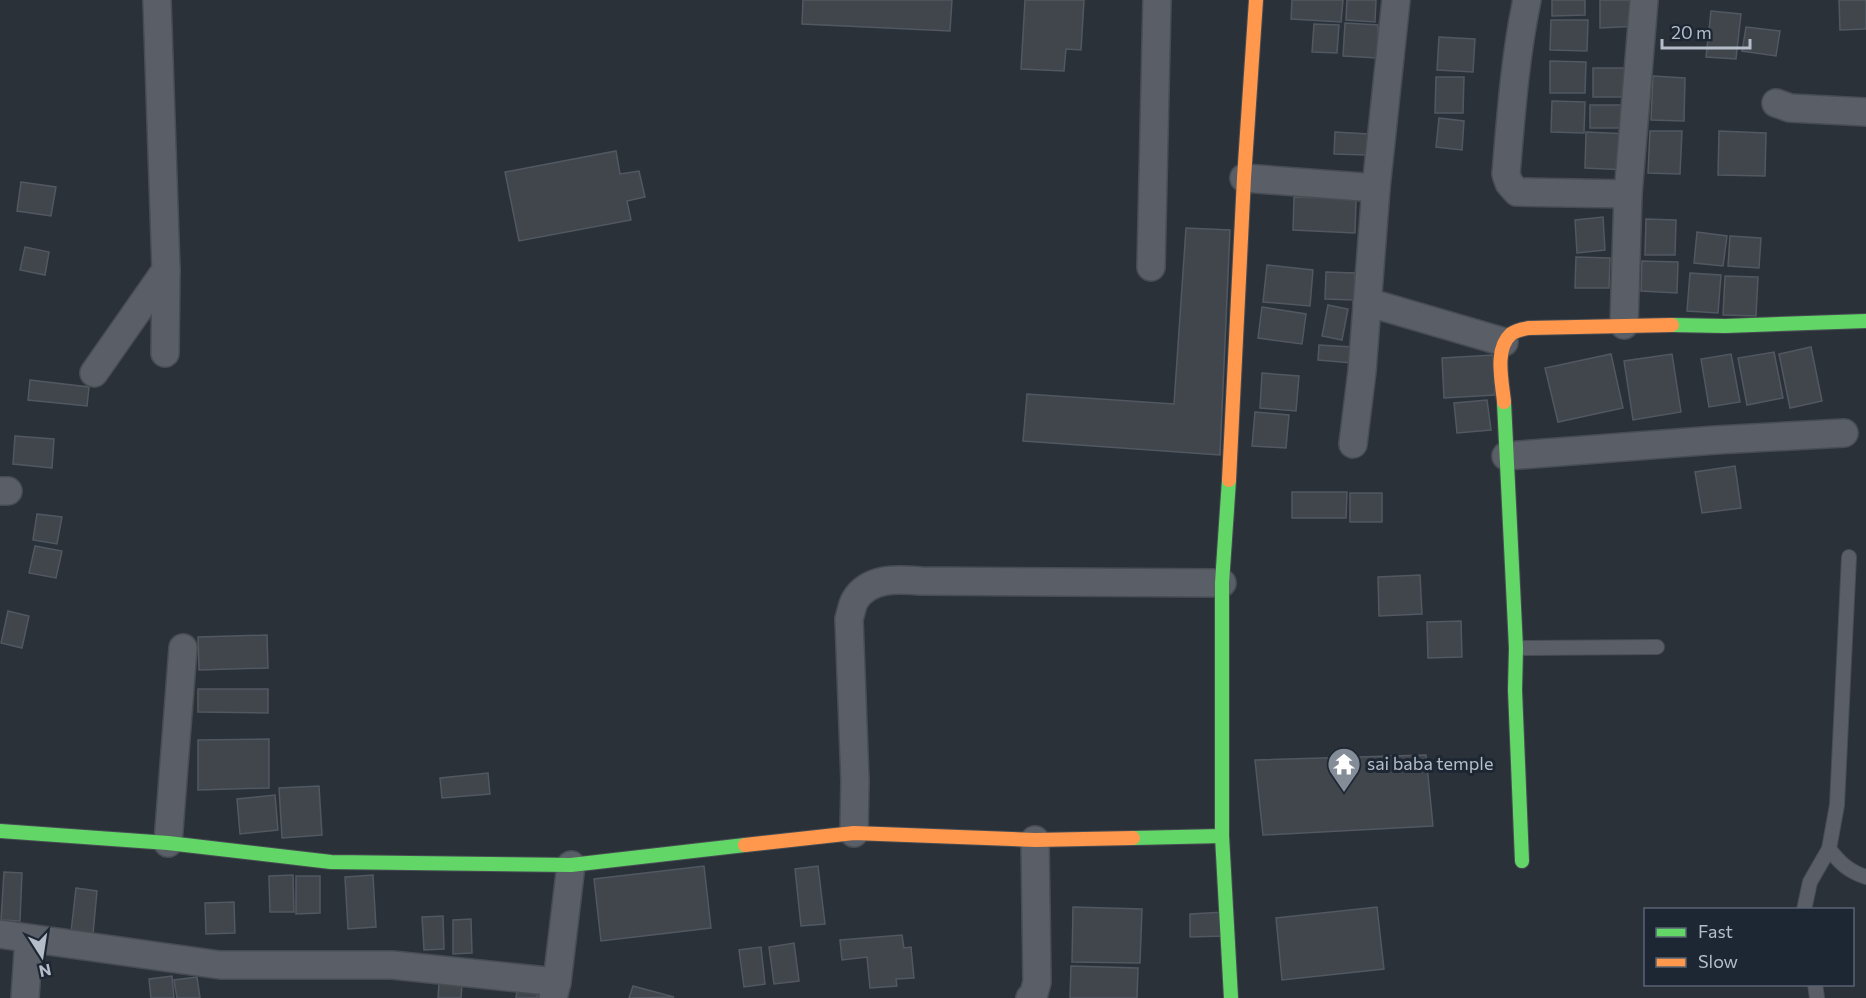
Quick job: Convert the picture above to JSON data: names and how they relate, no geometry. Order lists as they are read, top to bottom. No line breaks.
{"places":{"temple":["sai baba temple"]},"legend":["Fast","Slow"],"scale_bar":"20 m","north":"bottom"}
